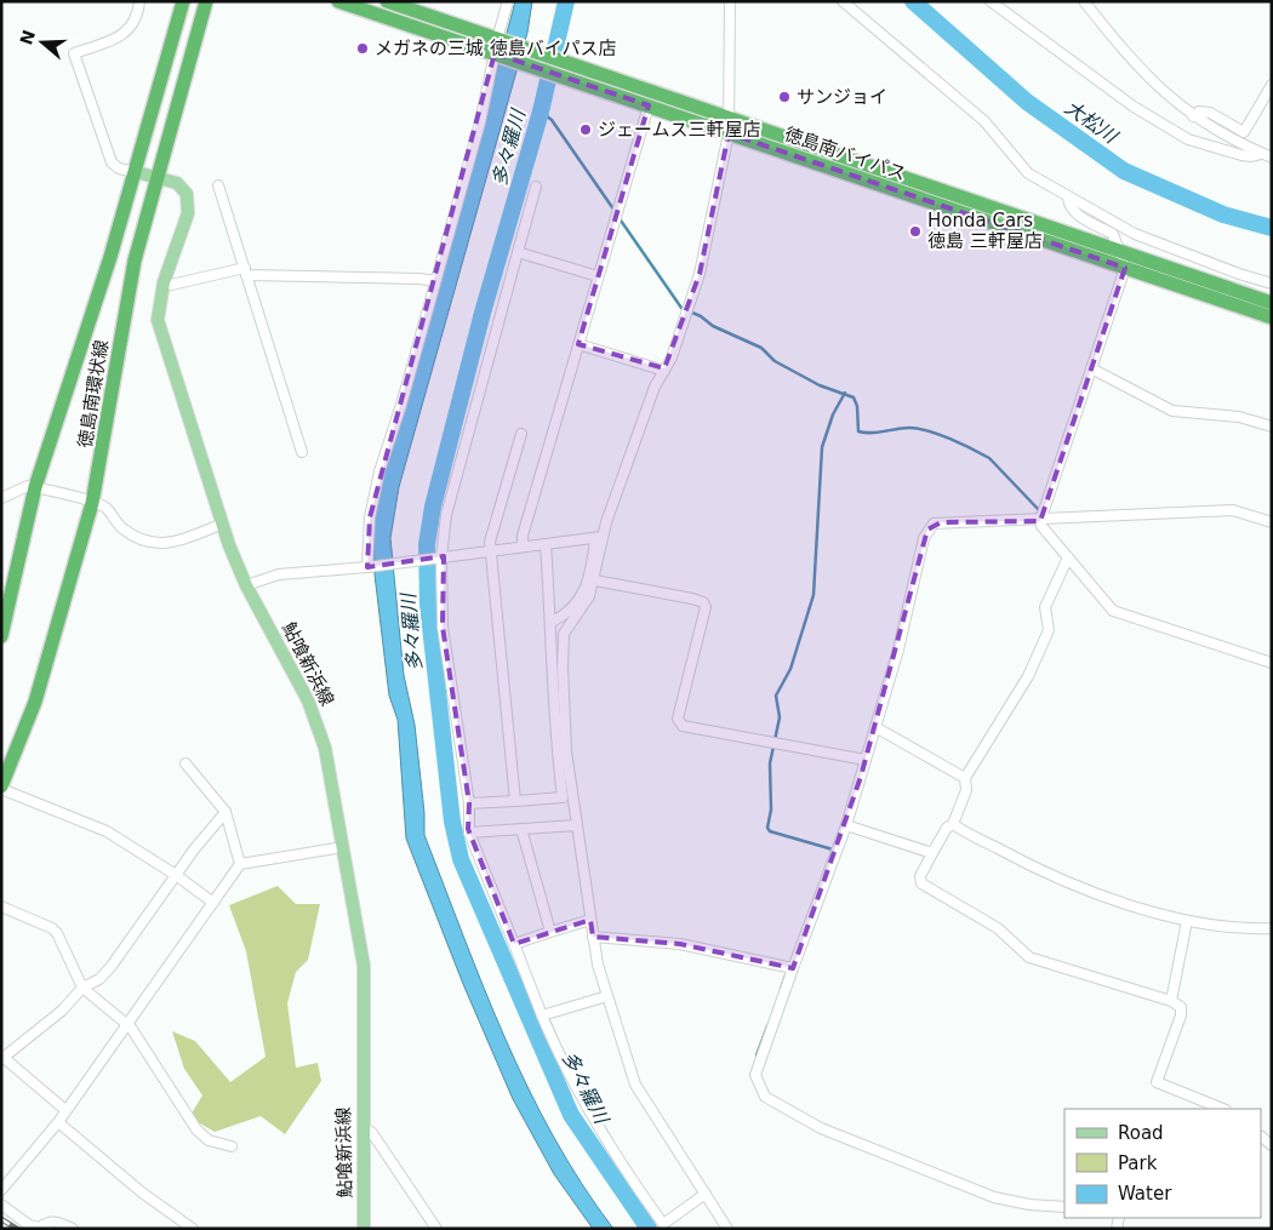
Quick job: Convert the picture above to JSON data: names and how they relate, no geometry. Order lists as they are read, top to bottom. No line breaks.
{"streets":{"highway":["徳島南バイパス","徳島南環状線"],"main road":["鮎喰新浜線"]},"crossings":[["徳島南環状線","鮎喰新浜線"]],"water":["大松川","多々羅川"],"places":["メガネの三城 徳島バイパス店","サンジョイ","ジェームス三軒屋店","Honda Cars 徳島 三軒屋店"],"legend":["Road","Park","Water"],"north":"left"}
